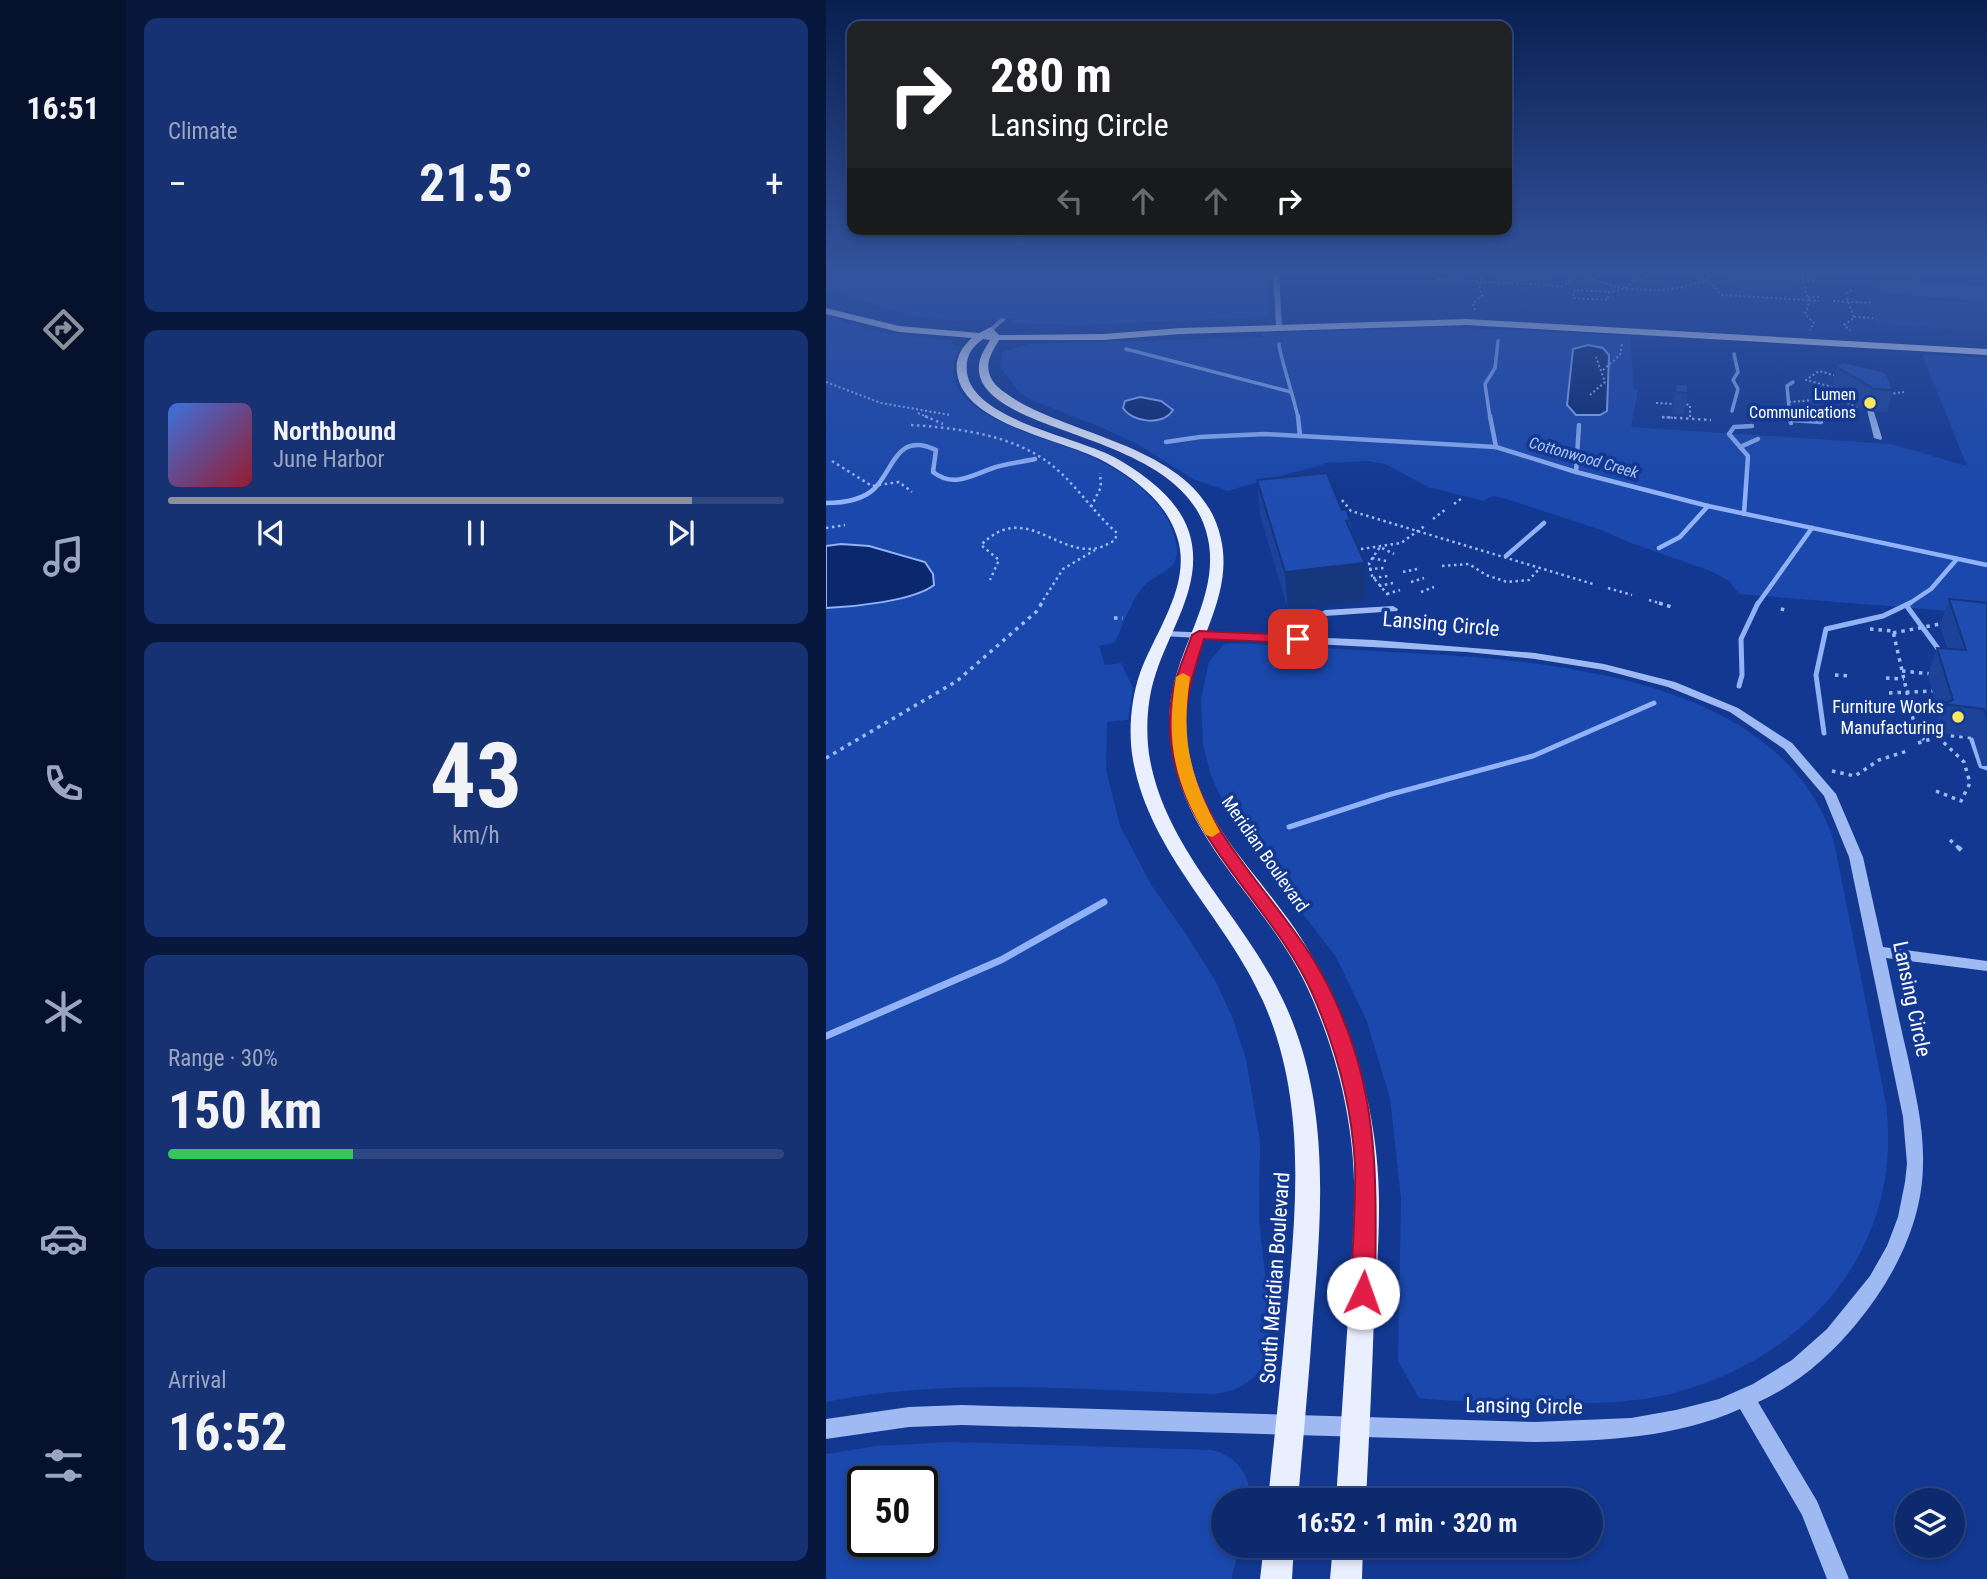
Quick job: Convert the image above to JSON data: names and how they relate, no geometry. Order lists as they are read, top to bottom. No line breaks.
{"streets":{"main road":["Meridian Boulevard","South Meridian Boulevard"],"street":["Lansing Circle"]},"crossings":[["Lansing Circle","Meridian Boulevard"],["Lansing Circle","South Meridian Boulevard"]],"water":["Cottonwood Creek"],"places":["Lumen Communications","Furniture Works Manufacturing"],"page":{"tabs":"16:51","tile":["Climate",["43","km/h"],["Range · 30%","150 km"],["Arrival","16:52"]],"turn":["280 m","Lansing Circle"],"heat":["−","21.5°","+"],"song":["Northbound","June Harbor"],"limit":"50","trip":"16:52 · 1 min · 320 m"}}
